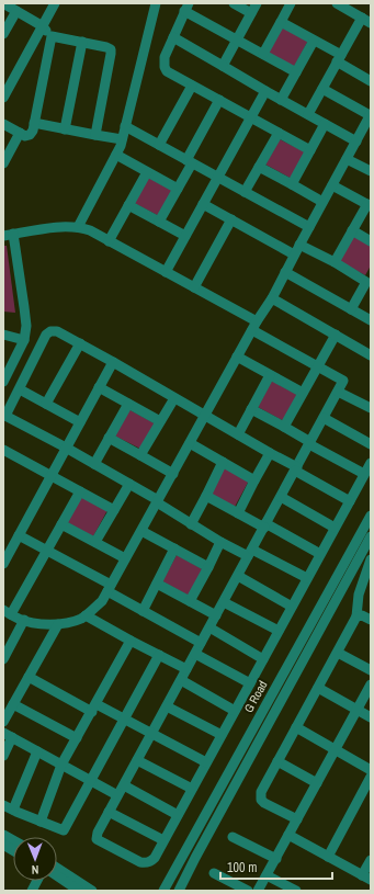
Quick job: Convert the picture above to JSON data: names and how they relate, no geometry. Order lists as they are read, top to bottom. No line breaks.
{"streets":{"street":["G Road"]},"scale_bar":"100 m","north":"bottom"}
